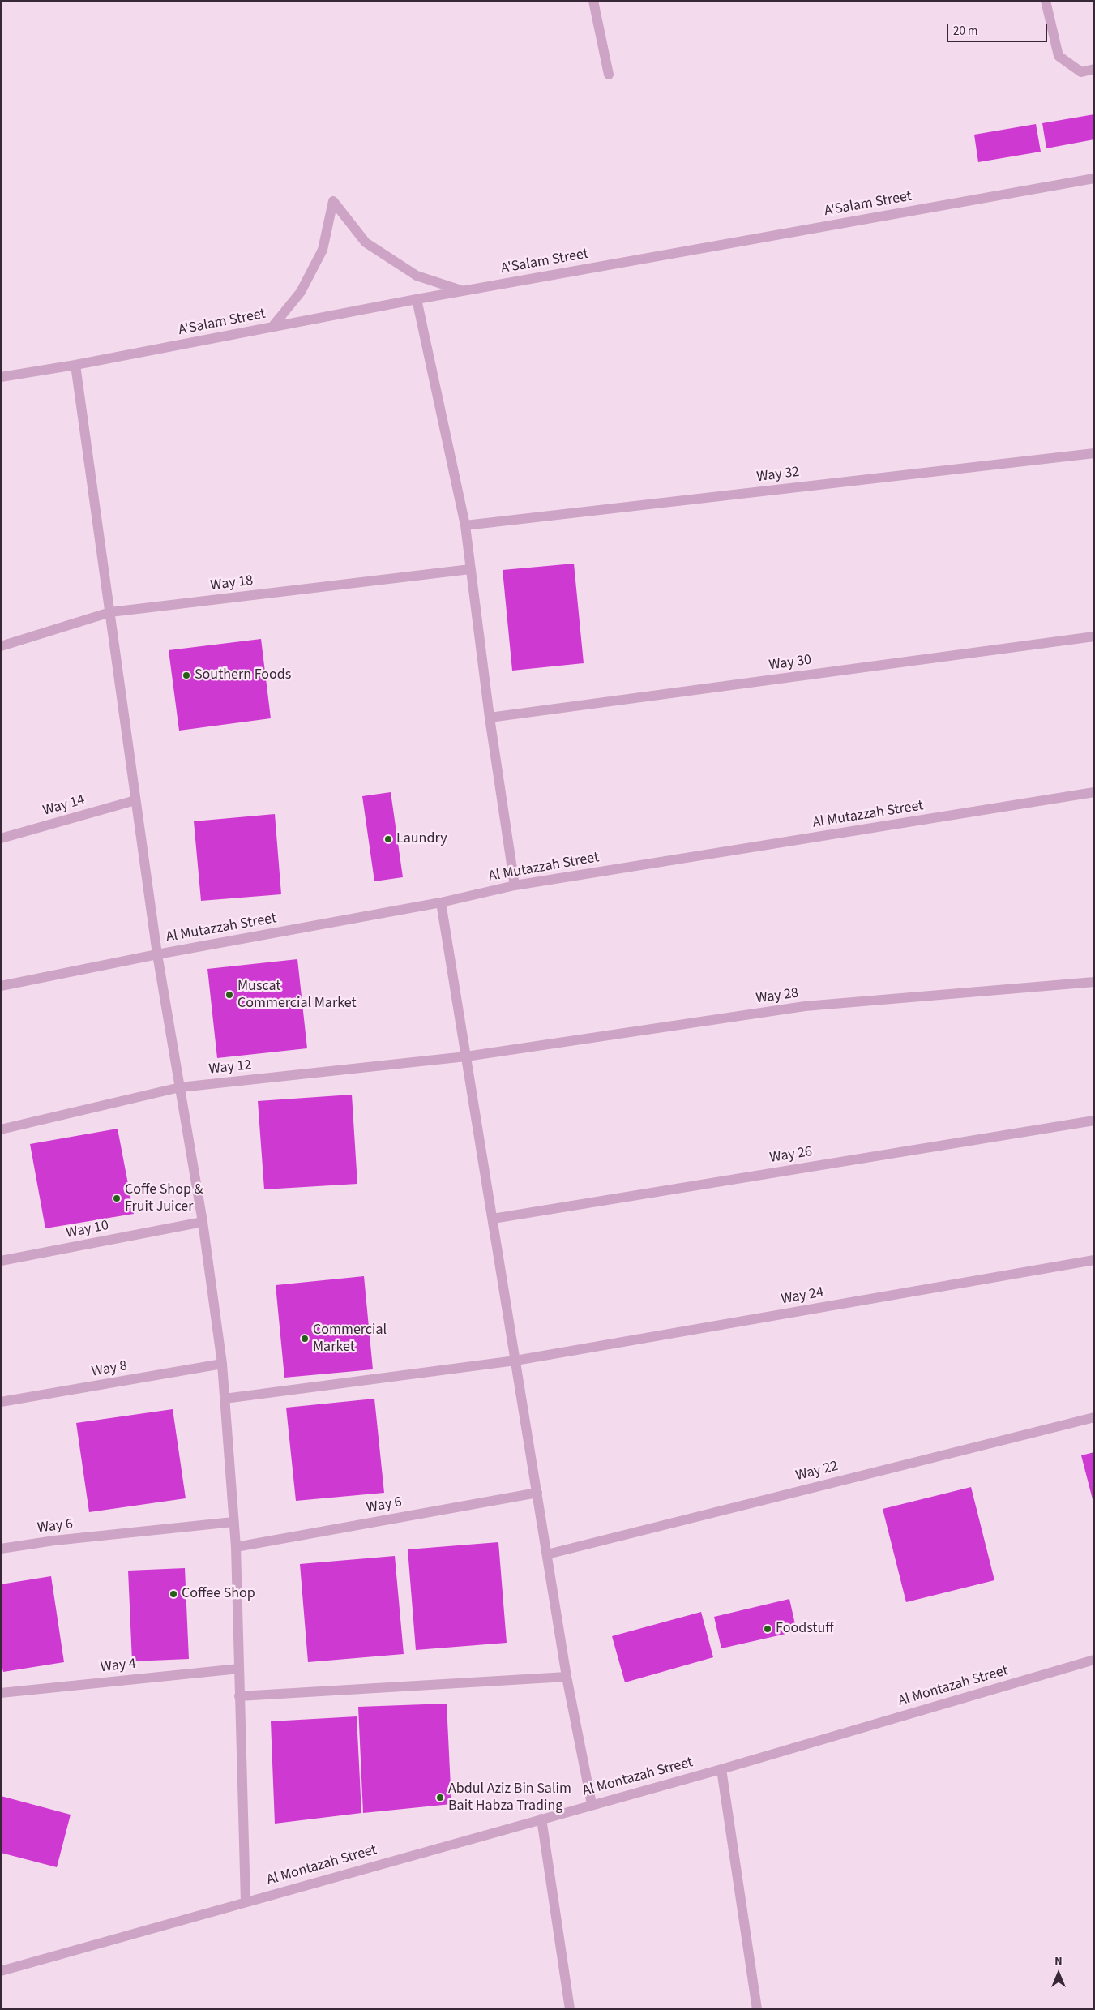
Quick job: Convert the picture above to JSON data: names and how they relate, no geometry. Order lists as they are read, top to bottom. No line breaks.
{"streets":{"street":["A'Salam Street","Way 32","Way 18","Way 30","Way 14","Al Mutazzah Street","Way 28","Way 12","Way 26","Way 10","Way 24","Way 8","Way 22","Way 6","Way 4","Al Montazah Street"]},"crossings":[["Way 28","Way 12"]],"places":["Southern Foods","Laundry","Muscat Commercial Market","Coffe Shop & Fruit Juicer","Commercial Market","Coffee Shop","Foodstuff","Abdul Aziz Bin Salim Bait Habza Trading"],"scale_bar":"20 m","north":"top"}
